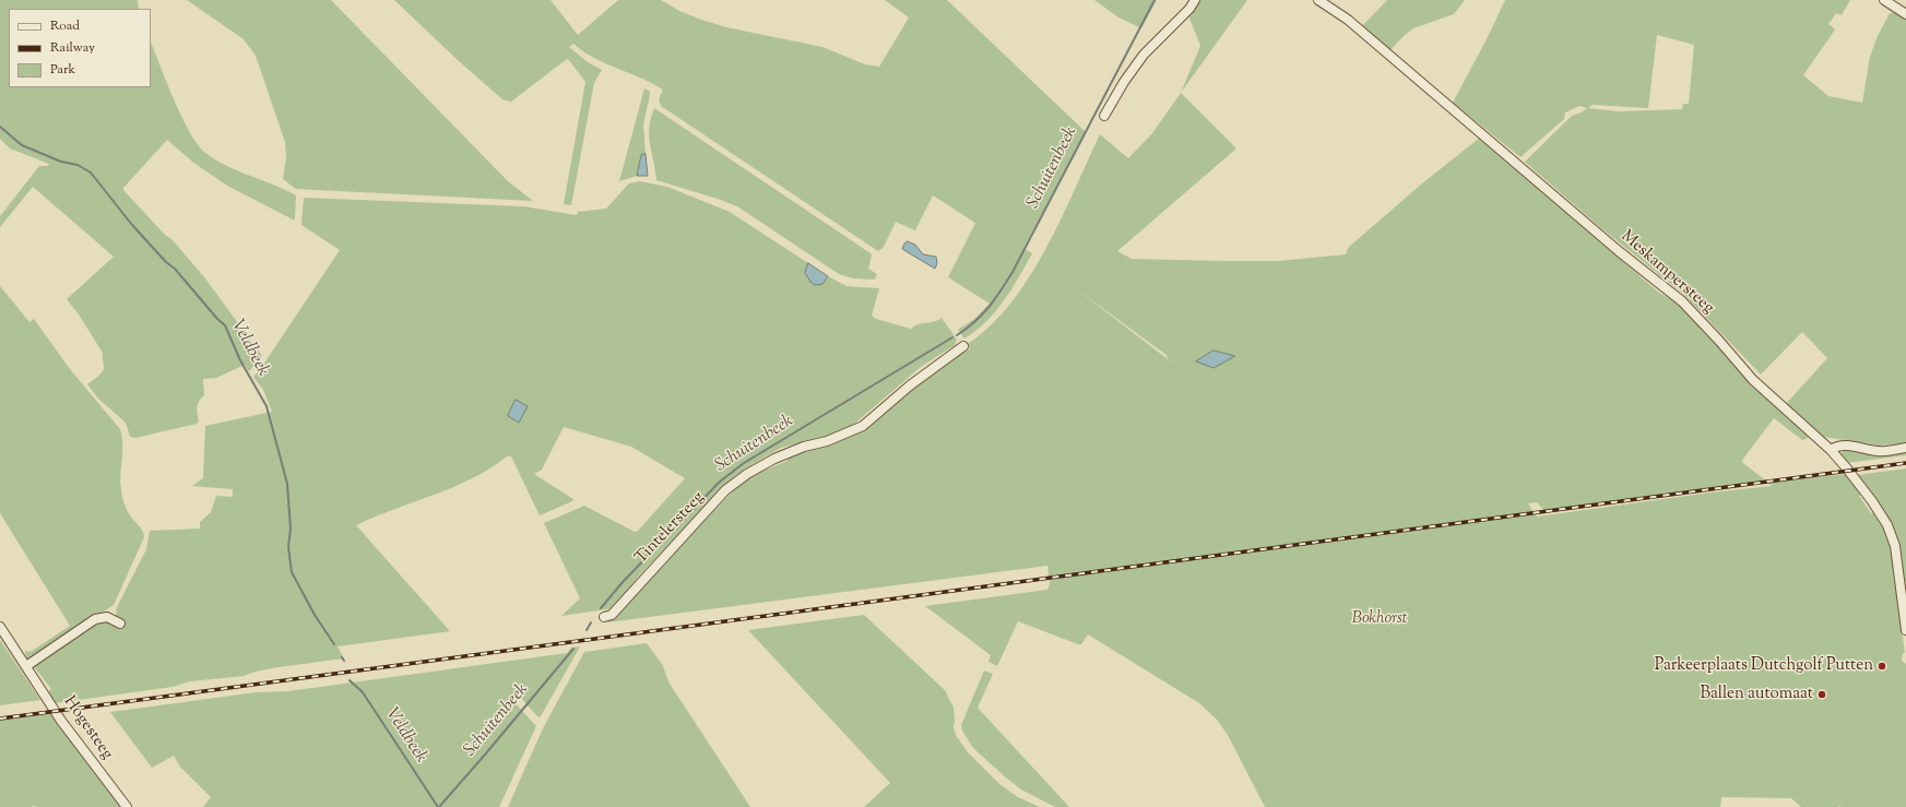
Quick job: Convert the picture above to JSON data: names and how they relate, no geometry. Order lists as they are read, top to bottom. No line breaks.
{"streets":{"street":["Meskampersteeg","Tintelersteeg","Hogesteeg"]},"water":["Schuitenbeek","Veldbeek"],"parks":["Bokhorst"],"places":["Parkeerplaats Dutchgolf Putten","Ballen automaat"],"legend":["Road","Railway","Park"]}
